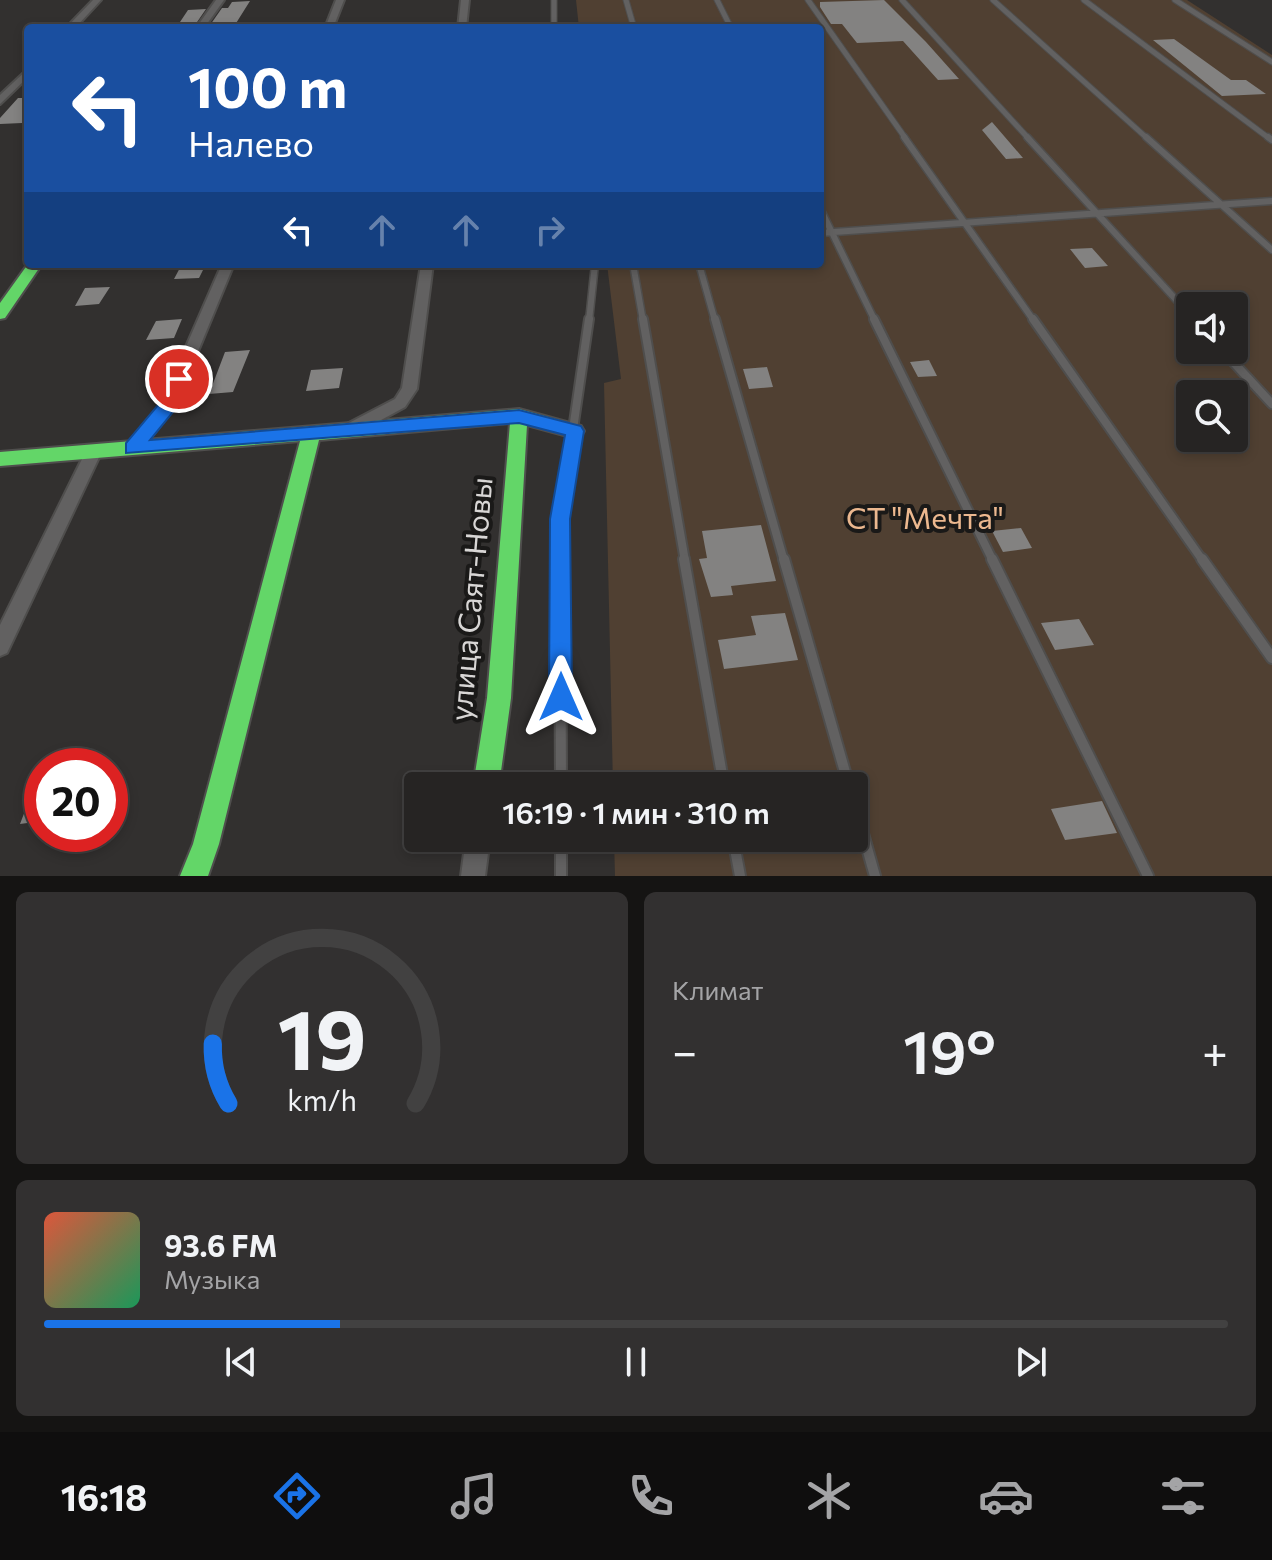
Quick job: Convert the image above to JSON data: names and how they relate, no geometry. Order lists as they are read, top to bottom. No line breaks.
{"streets":{"street":["улица Саят-Новы"]},"parks":["СТ \"Мечта\""],"page":{"turn":["100 m","Налево"],"limit":"20","trip":"16:19 · 1 мин · 310 m","tile":"Климат","heat":["−","19°","+"],"song":["93.6 FM","Музыка"],"tabs":"16:18","gauge":["19","km/h"]}}
